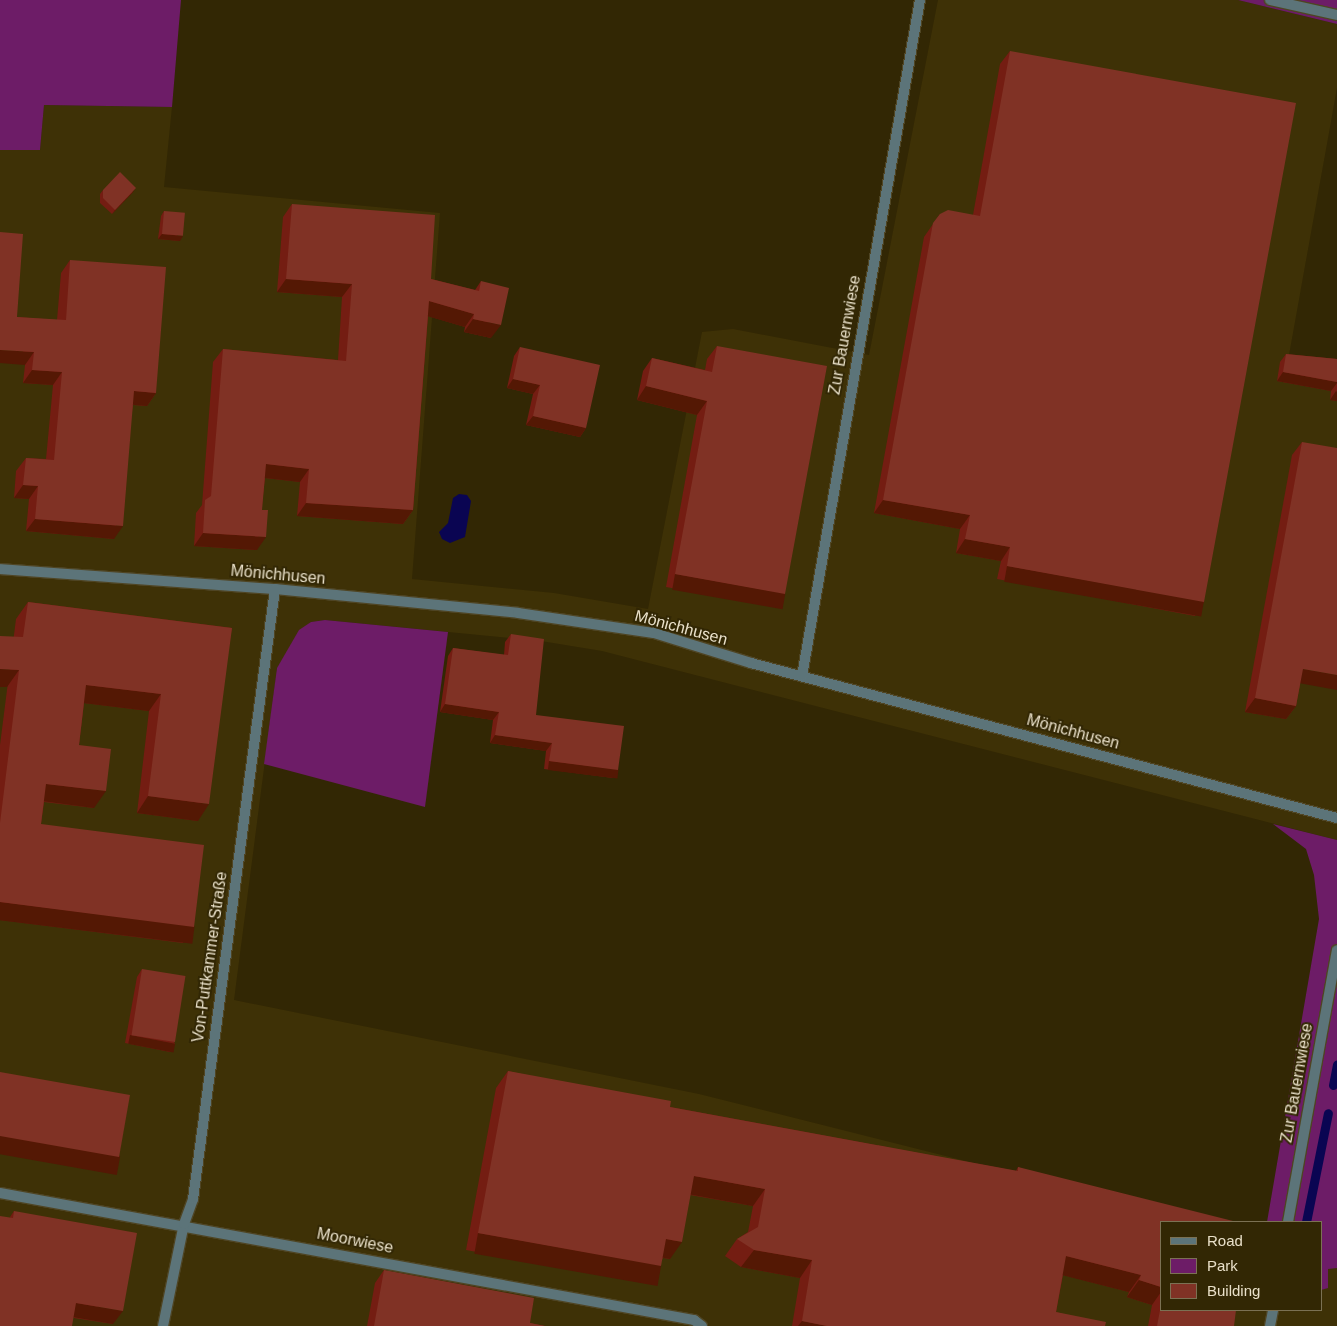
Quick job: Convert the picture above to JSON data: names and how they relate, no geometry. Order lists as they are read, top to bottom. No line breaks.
{"streets":{"street":["Zur Bauernwiese","Mönichhusen","Von-Puttkammer-Straße","Moorwiese"]},"crossings":[["Zur Bauernwiese","Mönichhusen"],["Mönichhusen","Von-Puttkammer-Straße"],["Von-Puttkammer-Straße","Moorwiese"]],"legend":["Road","Park","Building"]}
